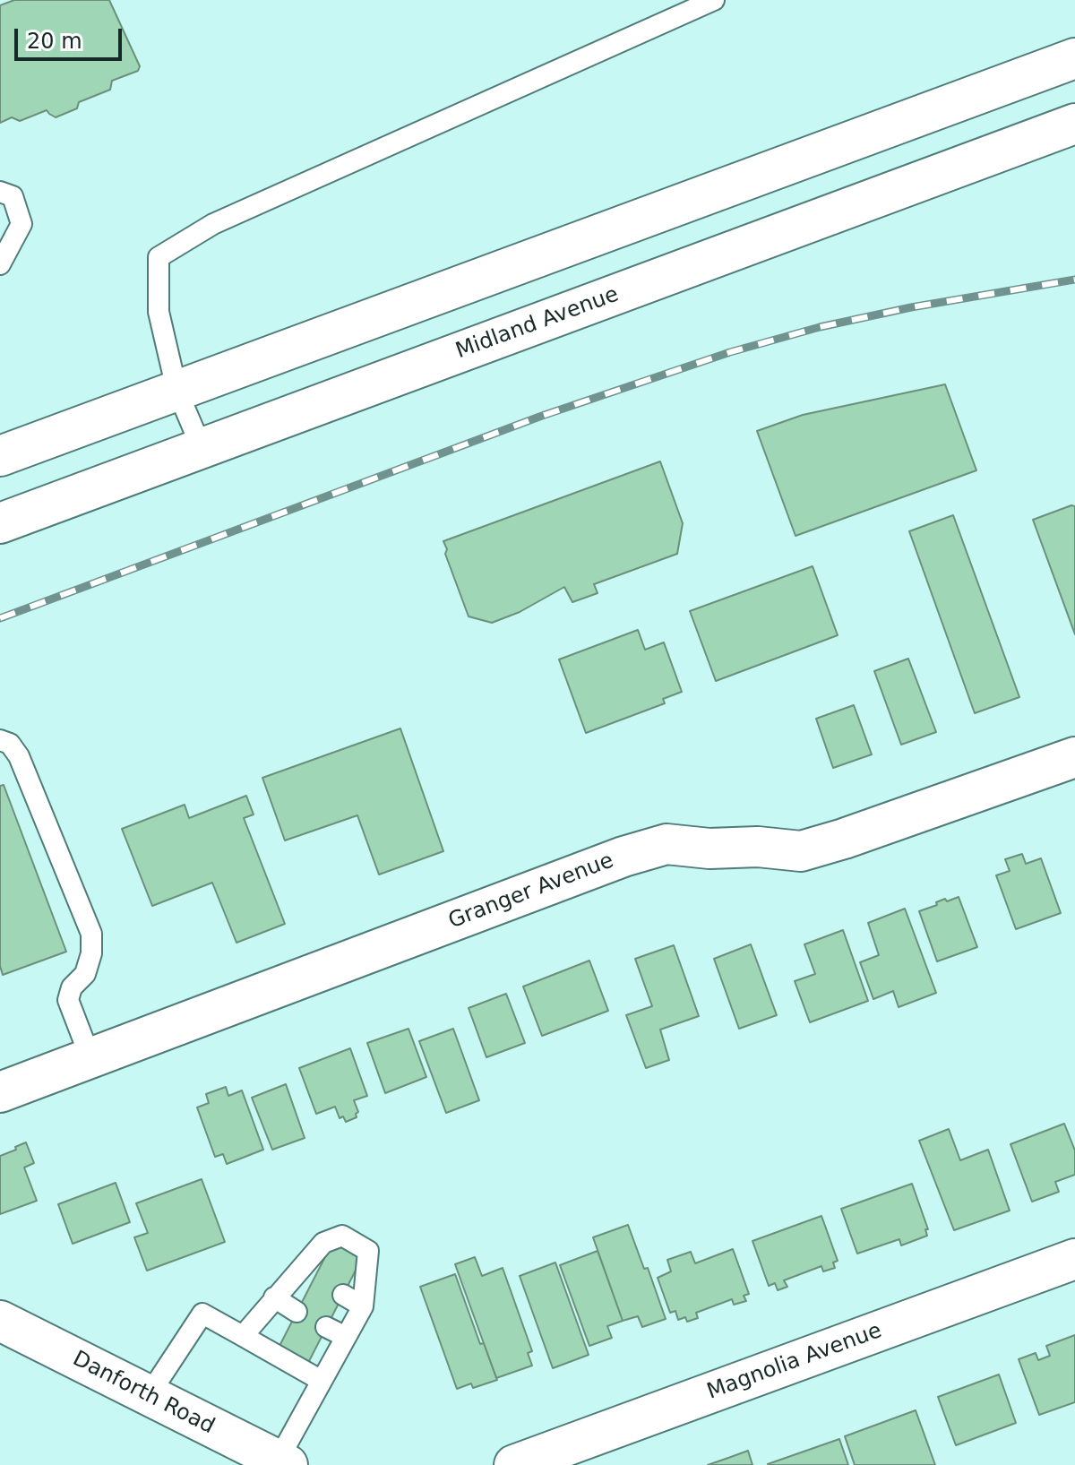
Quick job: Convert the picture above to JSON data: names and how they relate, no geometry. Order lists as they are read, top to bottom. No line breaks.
{"streets":{"main road":["Midland Avenue","Granger Avenue","Magnolia Avenue","Danforth Road"]},"scale_bar":"20 m"}
